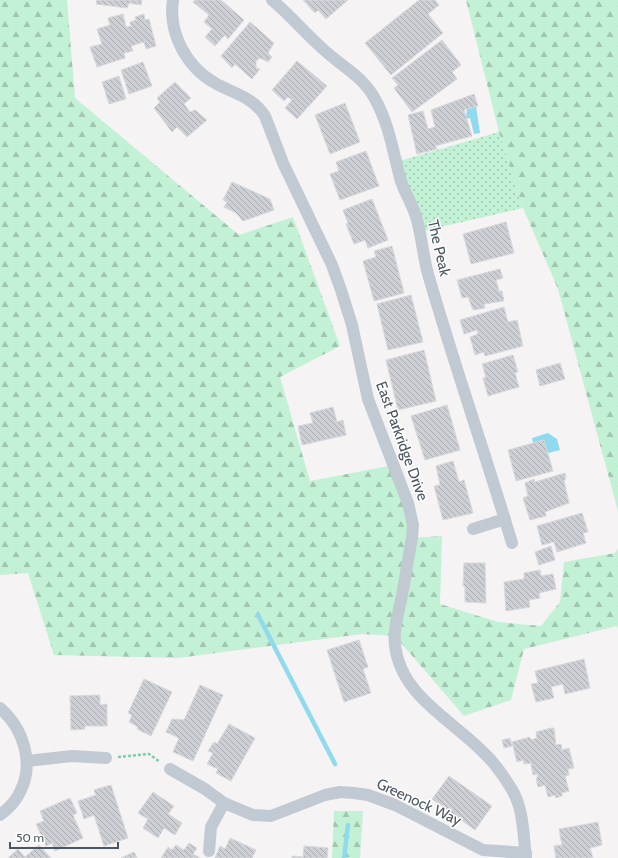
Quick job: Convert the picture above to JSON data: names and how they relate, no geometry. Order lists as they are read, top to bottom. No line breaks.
{"streets":{"street":["The Peak","East Parkridge Drive","Greenock Way"]},"crossings":[["East Parkridge Drive","Greenock Way"]],"scale_bar":"50 m"}
